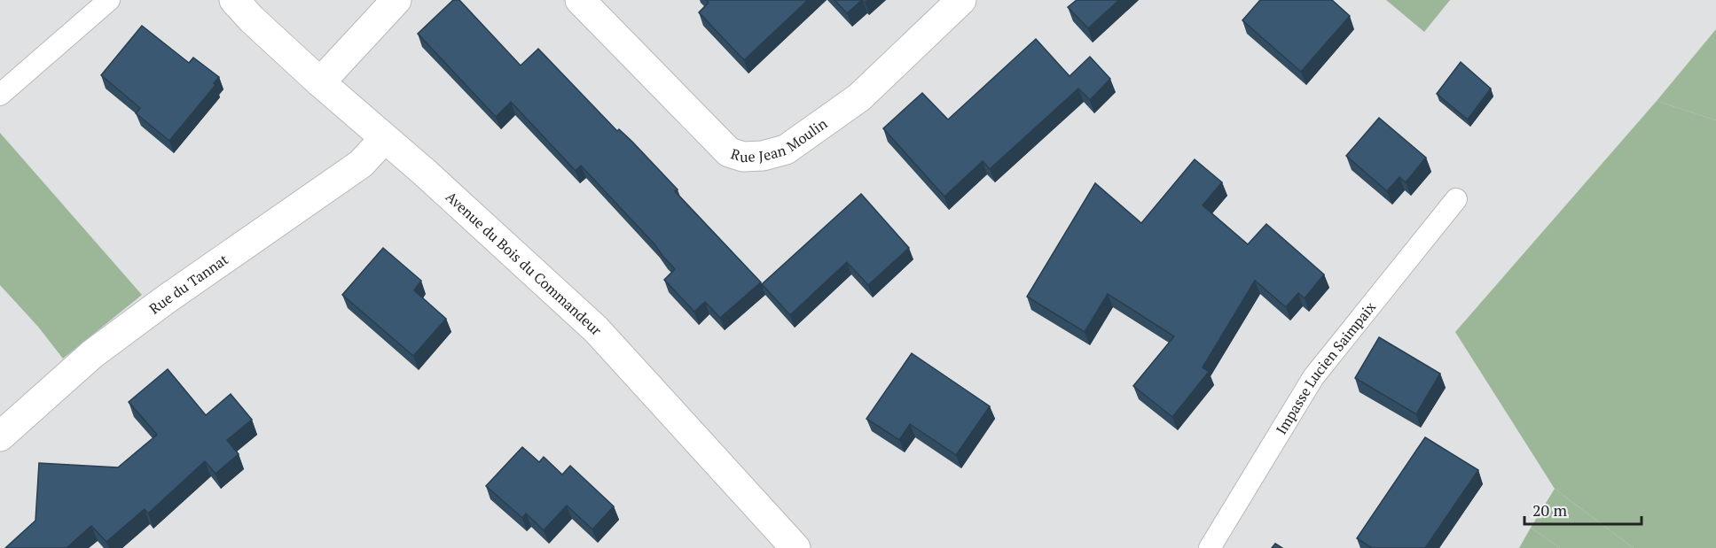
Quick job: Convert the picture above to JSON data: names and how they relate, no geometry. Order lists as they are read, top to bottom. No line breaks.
{"streets":{"street":["Rue Jean Moulin","Avenue du Bois du Commandeur","Rue du Tannat"],"lane":["Impasse Lucien Saimpaix"]},"crossings":[["Avenue du Bois du Commandeur","Rue du Tannat"]],"scale_bar":"20 m"}
